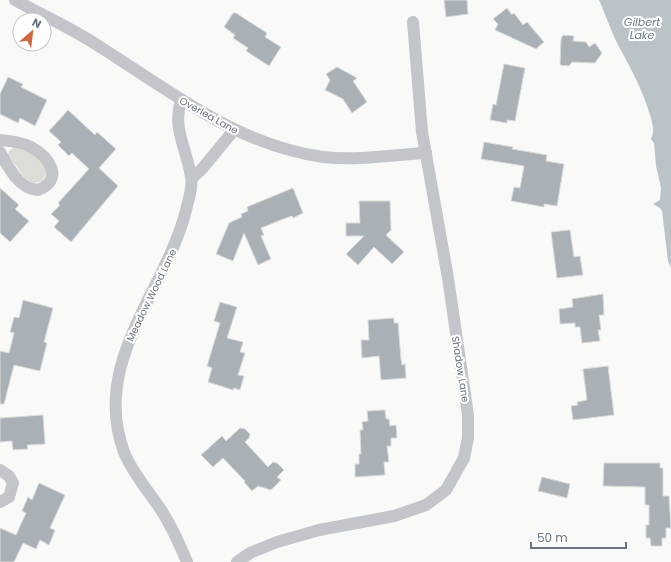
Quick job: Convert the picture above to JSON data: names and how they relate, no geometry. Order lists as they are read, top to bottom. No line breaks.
{"streets":{"street":["Overlea Lane","Meadow Wood Lane","Shadow Lane"]},"crossings":[["Overlea Lane","Meadow Wood Lane"],["Overlea Lane","Shadow Lane"]],"water":["Gilbert Lake"],"scale_bar":"50 m","north":"top right"}
